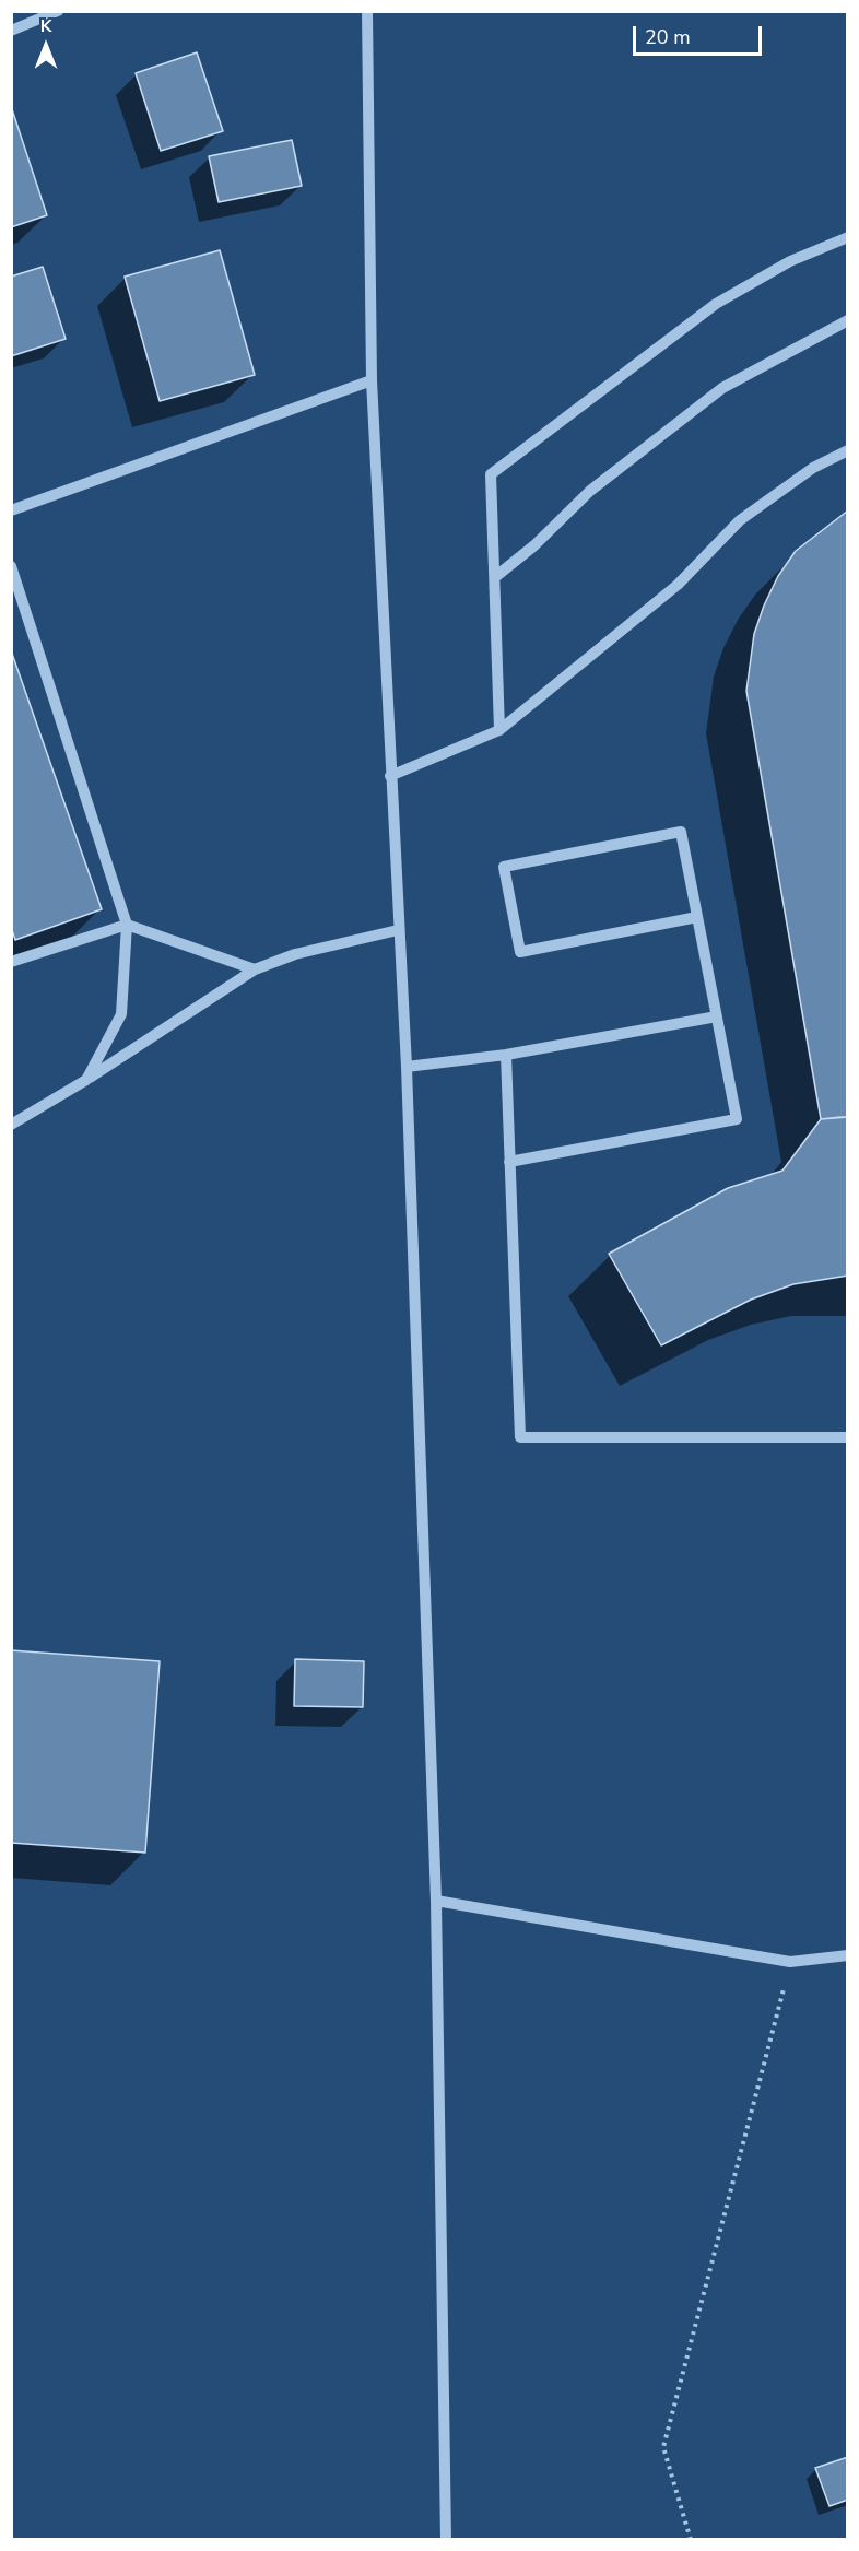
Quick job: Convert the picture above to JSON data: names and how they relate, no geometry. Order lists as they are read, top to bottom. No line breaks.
{"scale_bar":"20 m","north":"top"}
